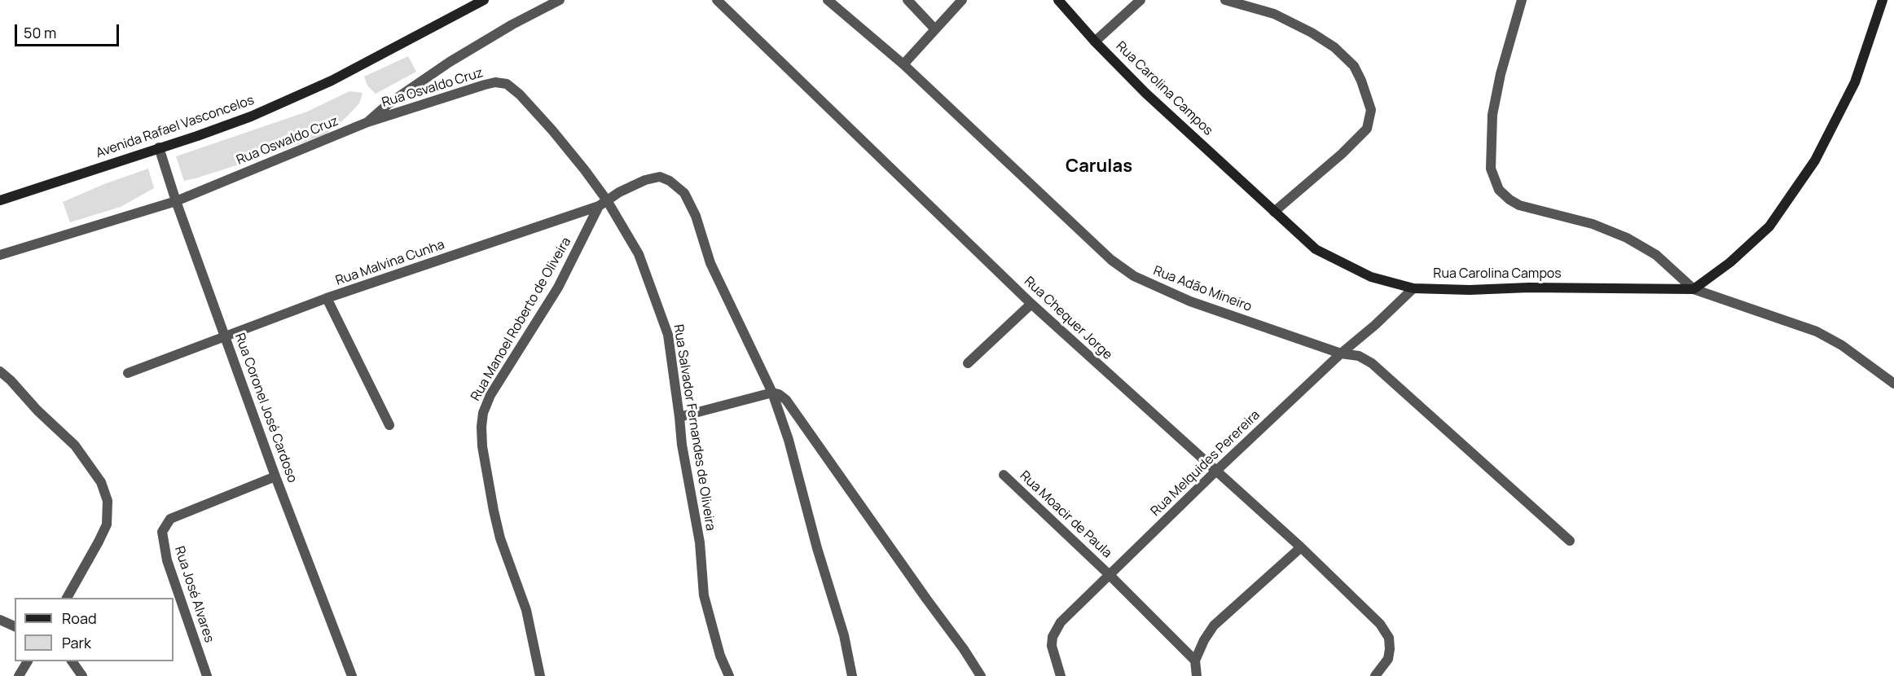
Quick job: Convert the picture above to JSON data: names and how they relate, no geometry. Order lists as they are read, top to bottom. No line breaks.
{"streets":{"main road":["Rua Carolina Campos","Avenida Rafael Vasconcelos"],"street":["Rua Osvaldo Cruz","Rua Oswaldo Cruz","Rua Malvina Cunha","Rua Adão Mineiro","Rua Chequer Jorge","Rua Manoel Roberto de Oliveira","Rua Coronel José Cardoso","Rua Salvador Fernandes de Oliveira","Rua Melquides Perereira","Rua Moacir de Paula","Rua José Alvares"]},"crossings":[["Rua Osvaldo Cruz","Rua Oswaldo Cruz"],["Rua Osvaldo Cruz","Rua Salvador Fernandes de Oliveira"],["Rua Carolina Campos","Rua Melquides Perereira"],["Avenida Rafael Vasconcelos","Rua Coronel José Cardoso"],["Rua Oswaldo Cruz","Rua Coronel José Cardoso"],["Rua Malvina Cunha","Rua Manoel Roberto de Oliveira"],["Rua Malvina Cunha","Rua Coronel José Cardoso"],["Rua Malvina Cunha","Rua Salvador Fernandes de Oliveira"],["Rua Adão Mineiro","Rua Melquides Perereira"],["Rua Chequer Jorge","Rua Melquides Perereira"],["Rua Manoel Roberto de Oliveira","Rua Salvador Fernandes de Oliveira"],["Rua Coronel José Cardoso","Rua José Alvares"],["Rua Melquides Perereira","Rua Moacir de Paula"]],"districts":["Carulas"],"legend":["Road","Park"],"scale_bar":"50 m"}
